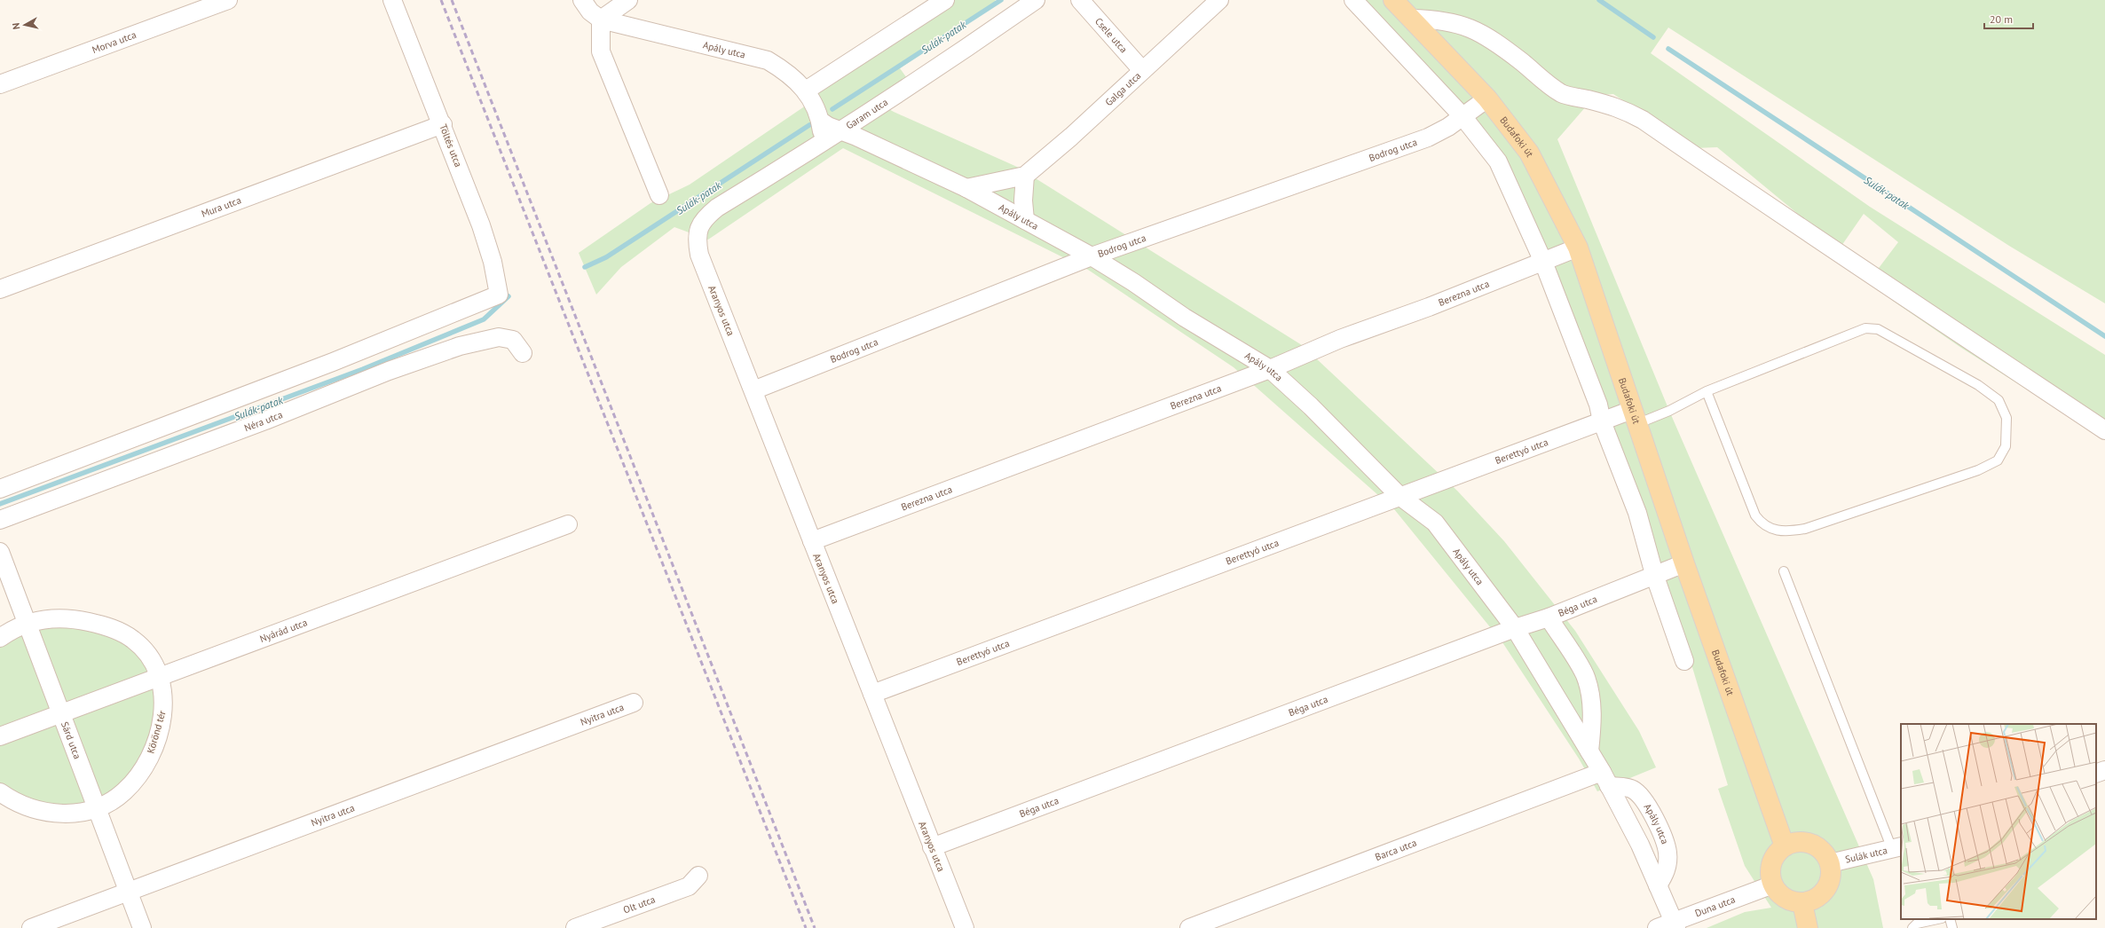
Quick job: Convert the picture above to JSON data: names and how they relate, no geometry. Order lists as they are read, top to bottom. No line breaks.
{"streets":{"main road":["Budafoki út"],"street":["Csele utca","Morva utca","Apály utca","Galga utca","Garam utca","Töltés utca","Bodrog utca","Mura utca","Berezna utca","Aranyos utca","Néra utca","Berettyó utca","Béga utca","Nyárád utca","Nyitra utca","Körönd tér","Sárd utca","Barca utca","Sulák utca","Olt utca","Duna utca"]},"crossings":[["Csele utca","Galga utca"],["Apály utca","Galga utca"],["Apály utca","Garam utca"],["Apály utca","Bodrog utca"],["Apály utca","Berezna utca"],["Apály utca","Berettyó utca"],["Apály utca","Béga utca"],["Apály utca","Barca utca"],["Apály utca","Duna utca"],["Garam utca","Aranyos utca"],["Budafoki út","Bodrog utca"],["Budafoki út","Berezna utca"],["Budafoki út","Berettyó utca"],["Budafoki út","Béga utca"],["Budafoki út","Sulák utca"],["Budafoki út","Duna utca"],["Töltés utca","Mura utca"],["Bodrog utca","Aranyos utca"],["Berezna utca","Aranyos utca"],["Aranyos utca","Berettyó utca"],["Aranyos utca","Béga utca"],["Nyárád utca","Körönd tér"],["Nyárád utca","Sárd utca"],["Nyitra utca","Sárd utca"],["Körönd tér","Sárd utca"],["Sulák utca","Duna utca"]],"water":["Sulák-patak"],"scale_bar":"20 m","north":"left"}
